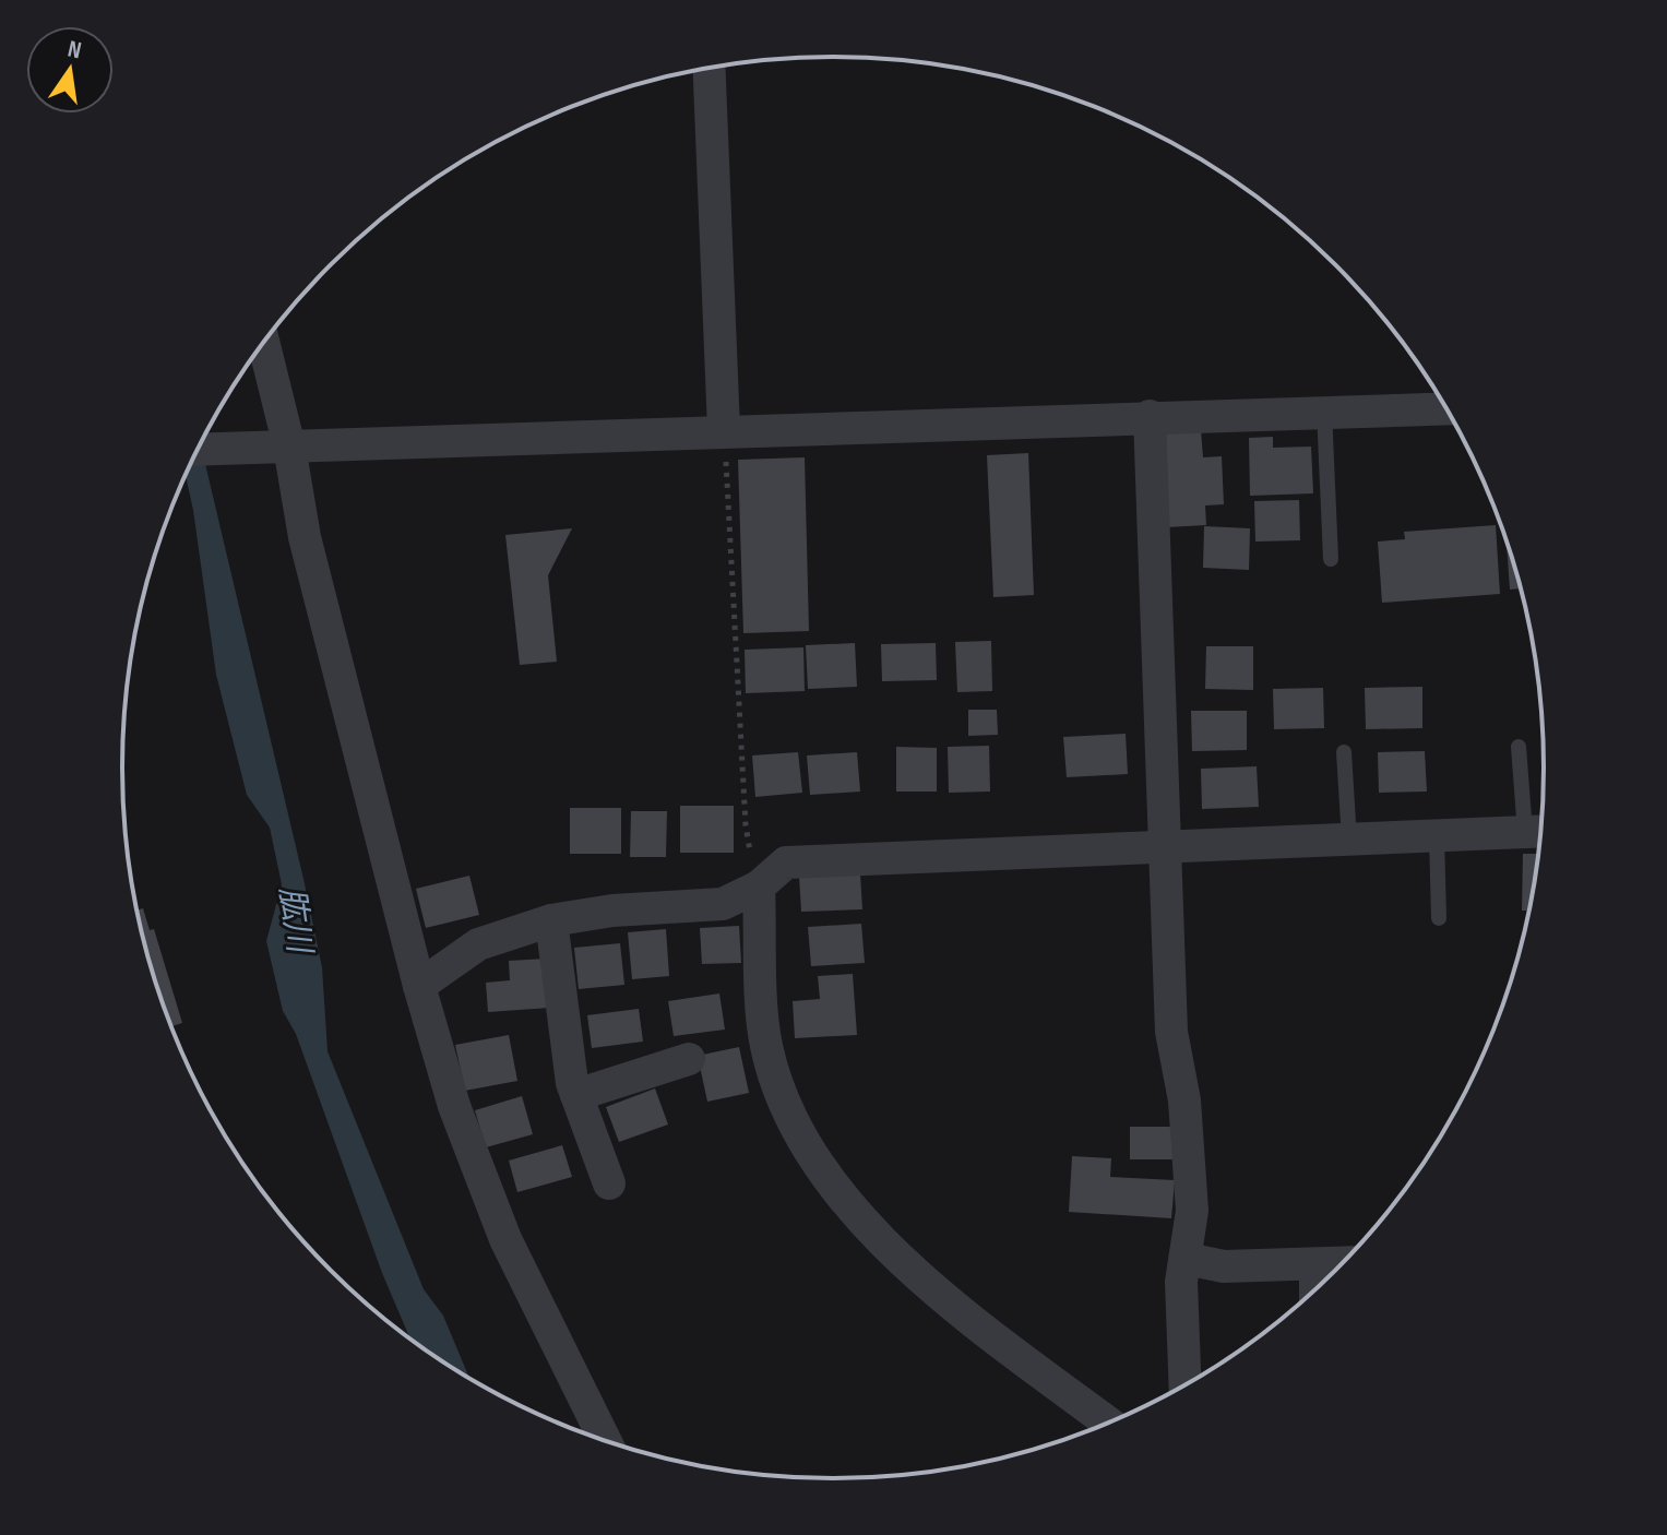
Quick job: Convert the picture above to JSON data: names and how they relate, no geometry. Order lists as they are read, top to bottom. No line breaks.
{"water":["肱川"],"north":"top"}
